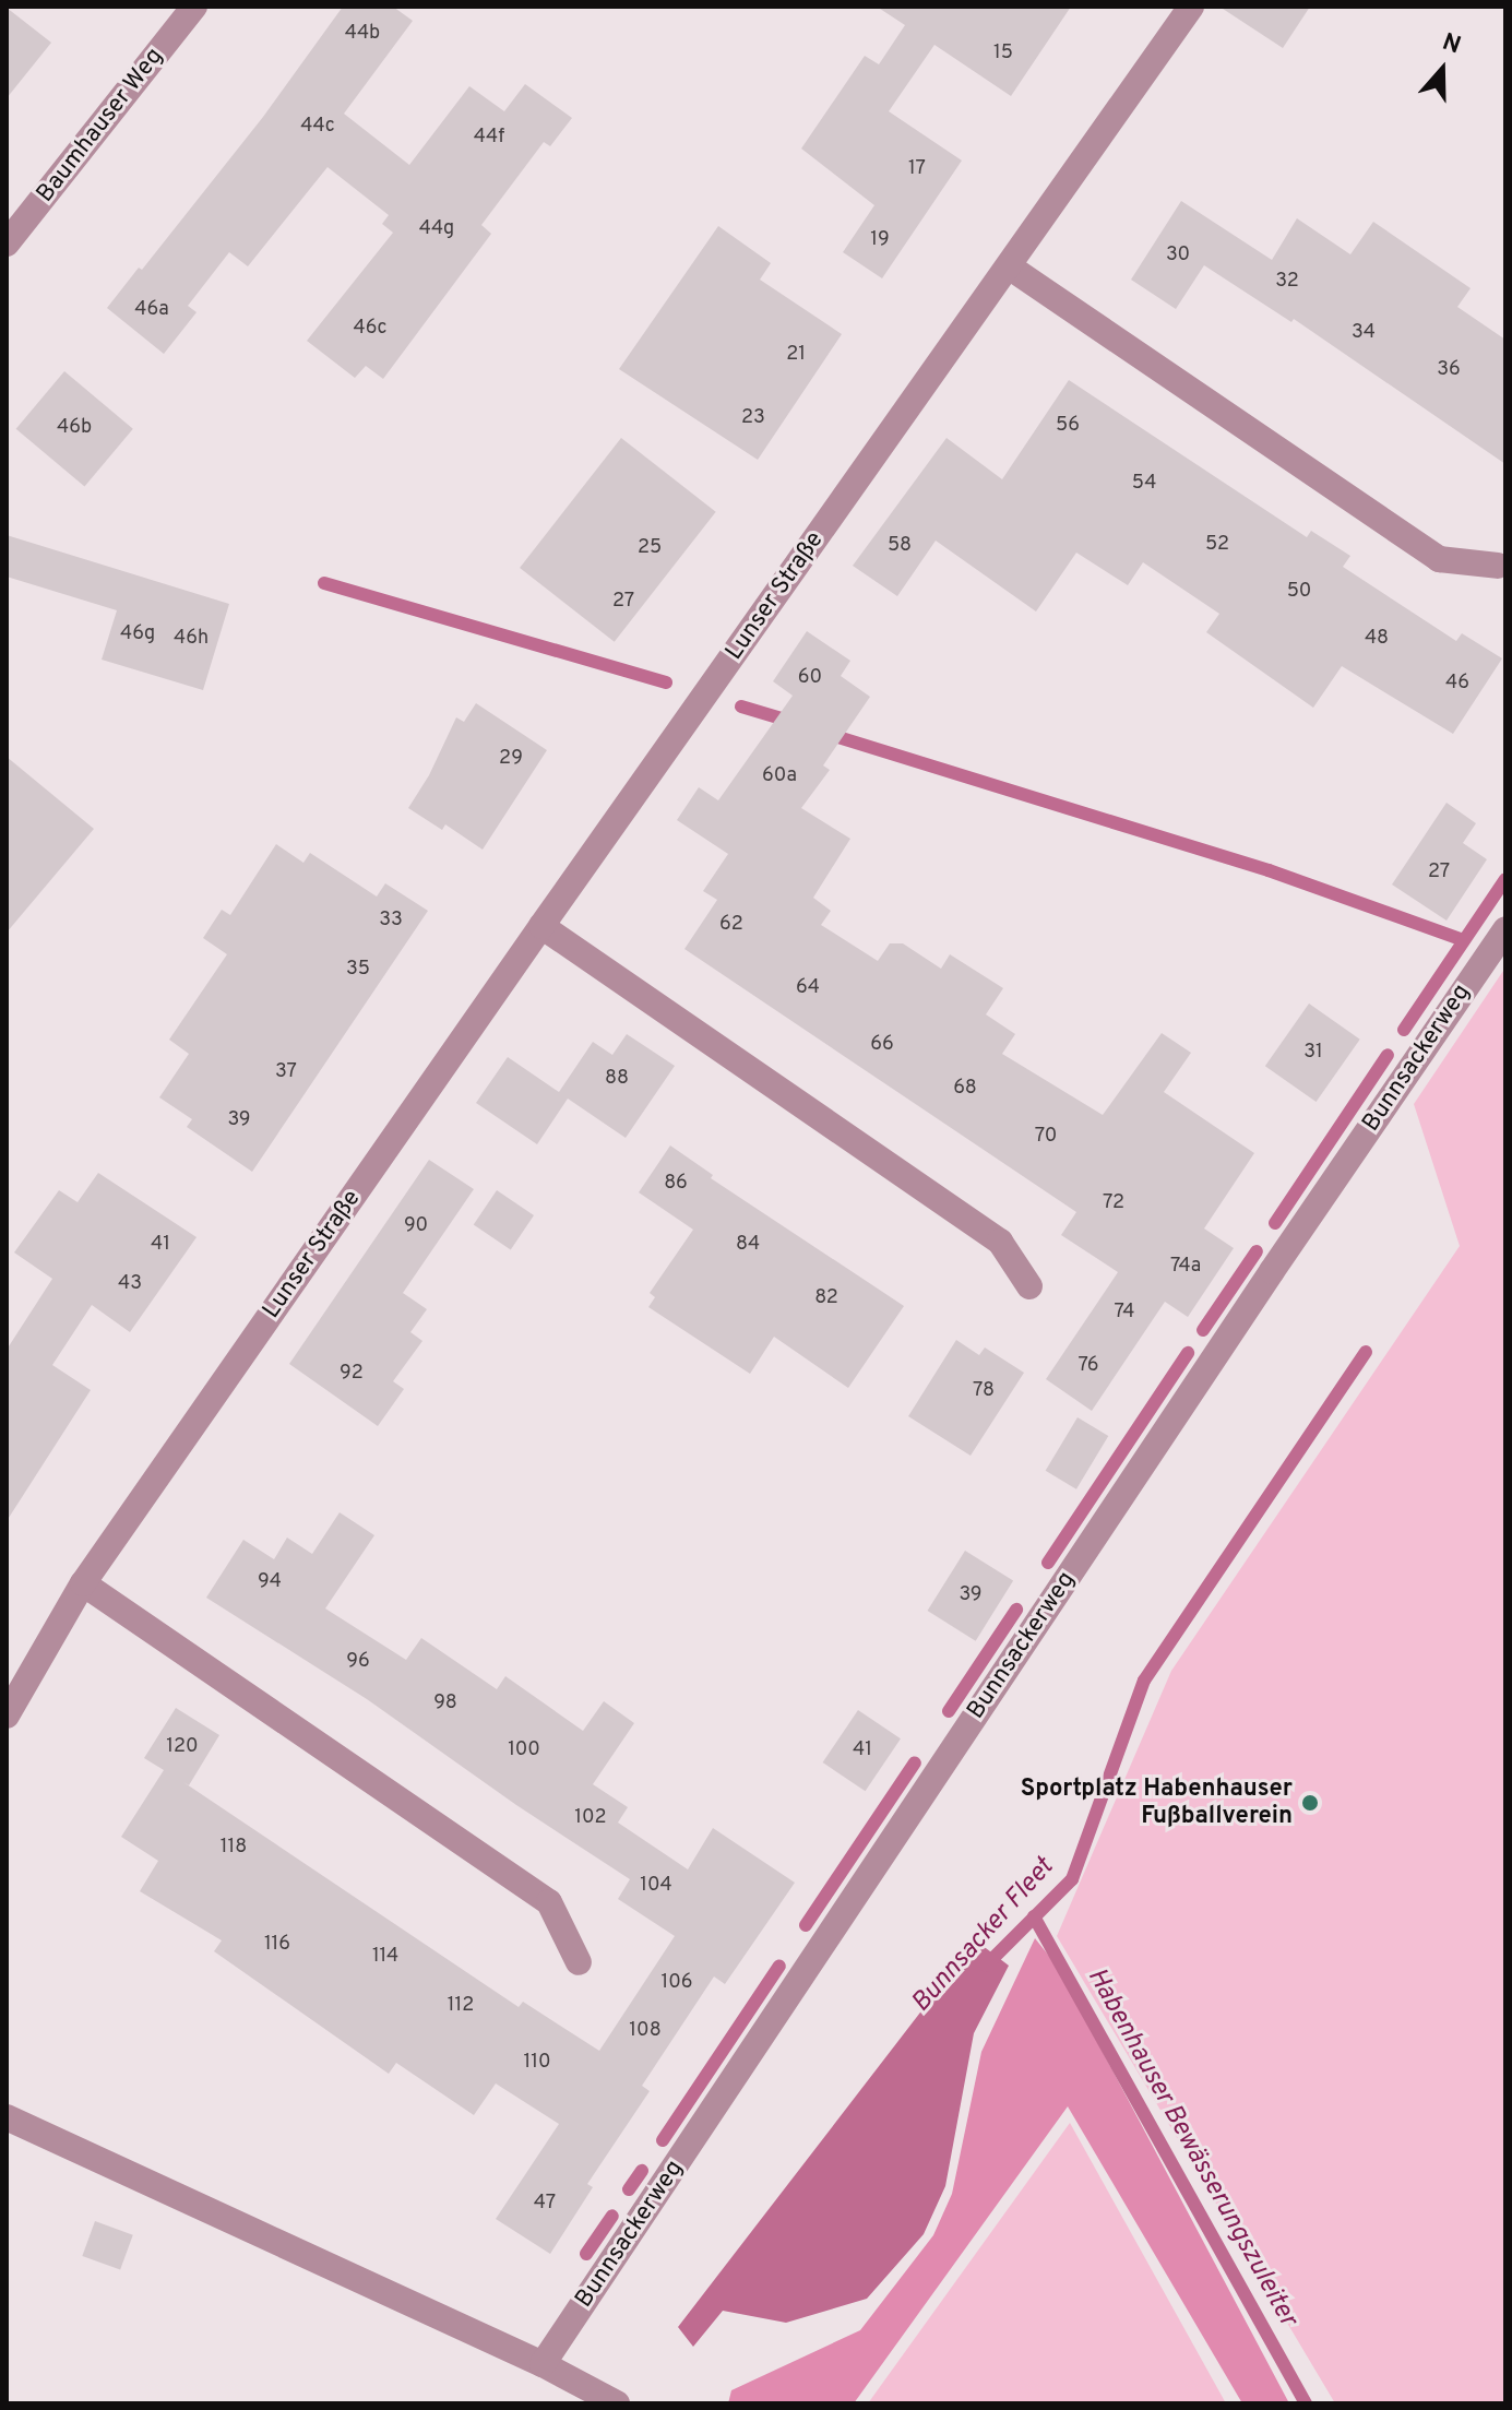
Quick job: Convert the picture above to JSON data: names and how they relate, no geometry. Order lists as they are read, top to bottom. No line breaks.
{"streets":{"street":["Baumhauser Weg","Lunser Straße","Bunnsackerweg"]},"water":["Bunnsacker Fleet","Habenhauser Bewässerungszuleiter"],"places":["Sportplatz Habenhauser Fußballverein"],"house_numbers":["44b","15","44c","44f","17","44g","19","30","32","46a","46c","34","21","36","23","56","46b","54","52","58","25","50","27","46g","46h","48","60","46","29","60a","27","33","62","35","64","66","31","37","88","68","39","70","86","72","90","41","84","74a","43","82","74","76","92","78","94","39","96","98","120","100","41","102","118","104","116","114","106","112","108","110","47"],"north":"top"}
